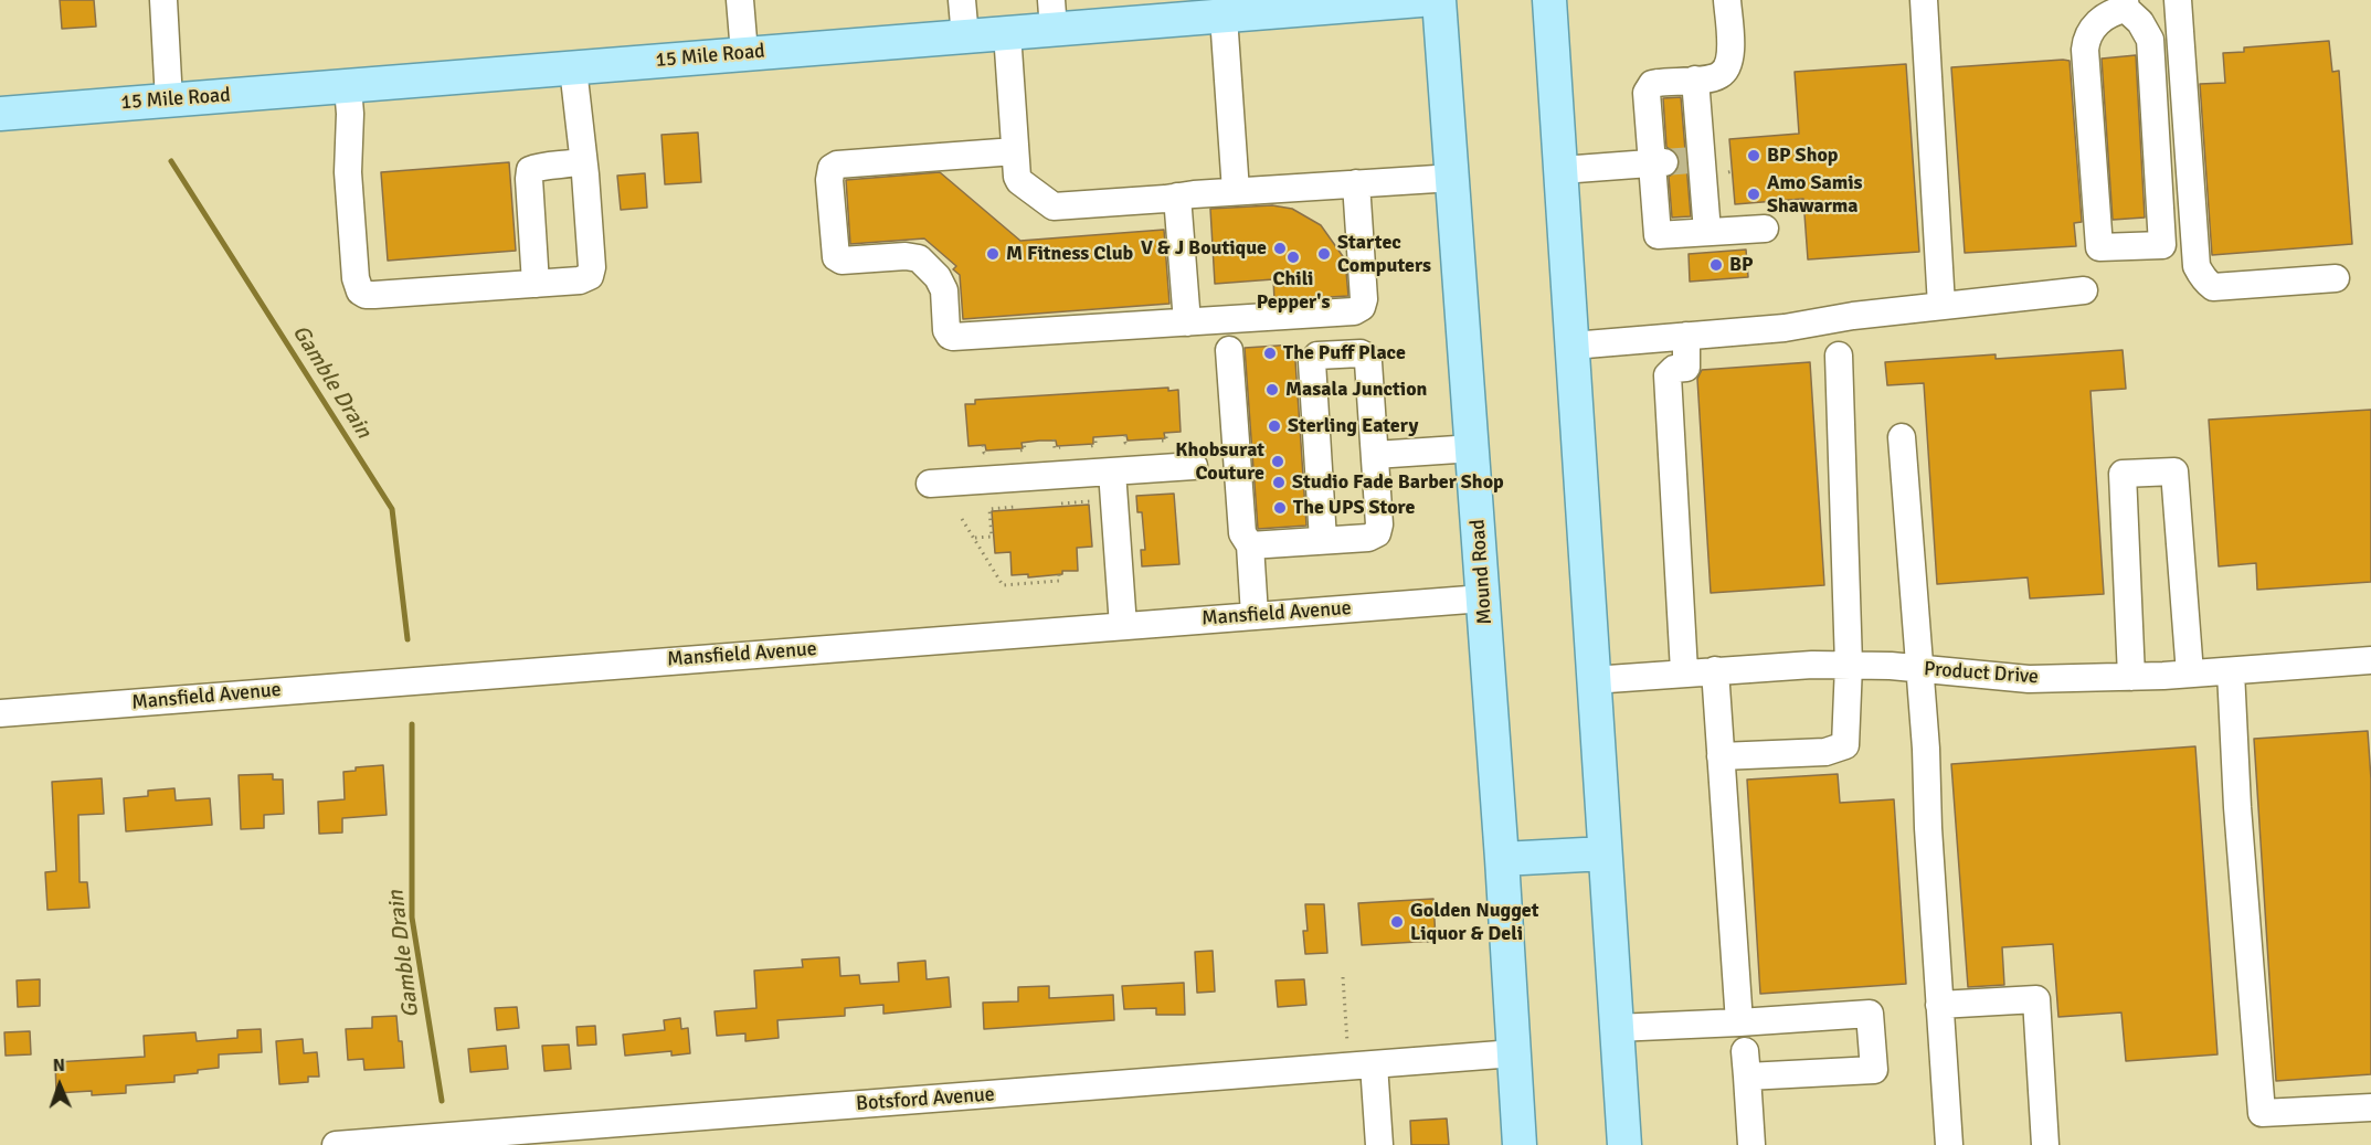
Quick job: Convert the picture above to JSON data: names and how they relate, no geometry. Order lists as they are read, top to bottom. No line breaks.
{"streets":{"main road":["15 Mile Road","Mound Road"],"street":["Mansfield Avenue","Product Drive","Botsford Avenue"]},"crossings":[["Mound Road","Mansfield Avenue"],["Mound Road","Botsford Avenue"]],"water":["Gamble Drain"],"places":["BP Shop","Amo Samis Shawarma","V & J Boutique","M Fitness Club","Startec Computers","Chili Pepper's","BP","The Puff Place","Masala Junction","Sterling Eatery","Khobsurat Couture","Studio Fade Barber Shop","The UPS Store","Golden Nugget Liquor & Deli"],"north":"top"}
